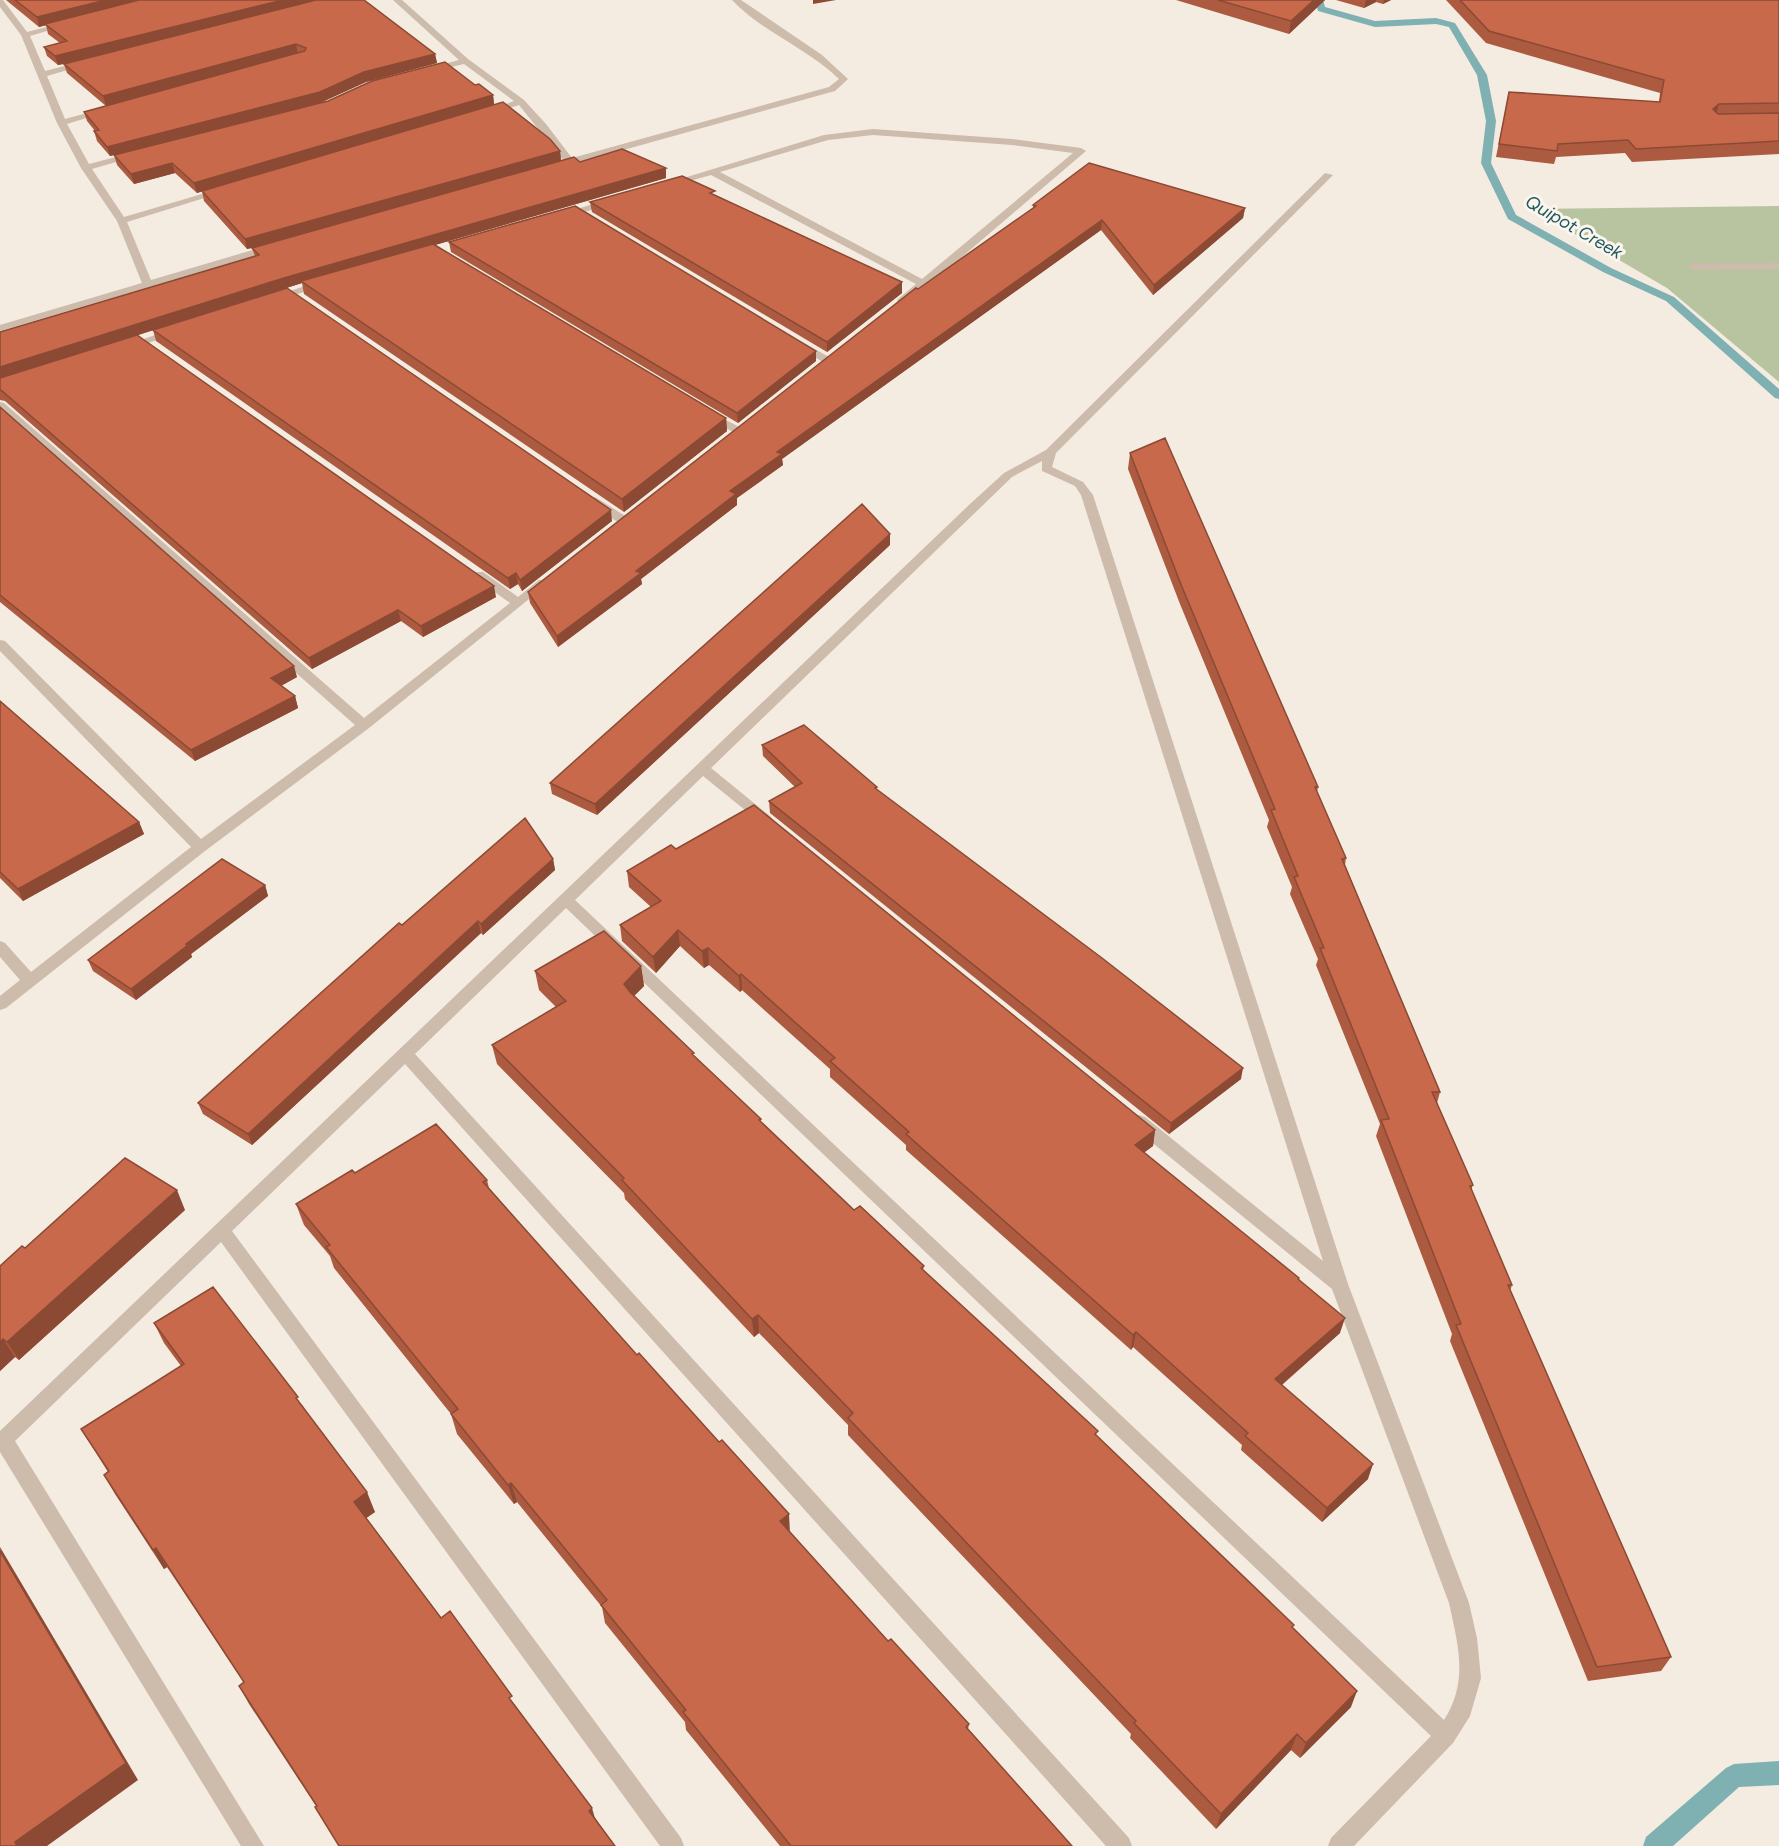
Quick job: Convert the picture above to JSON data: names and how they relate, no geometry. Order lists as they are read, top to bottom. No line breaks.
{"water":["Quipot Creek"]}
